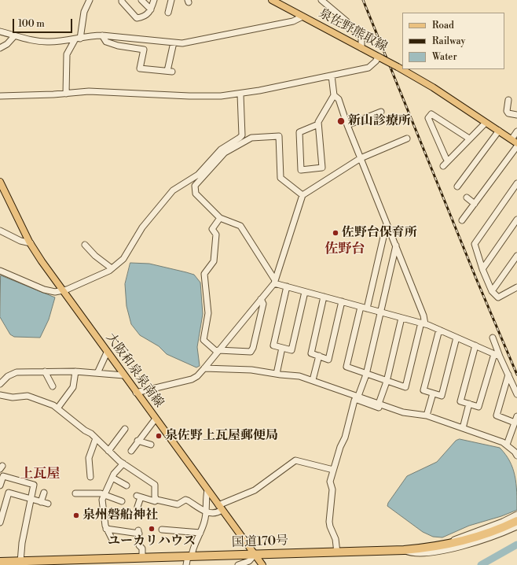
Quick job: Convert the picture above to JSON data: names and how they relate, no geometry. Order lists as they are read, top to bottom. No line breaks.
{"streets":{"highway":["国道170号"],"main road":["泉佐野熊取線","大阪和泉泉南線"]},"crossings":[["大阪和泉泉南線","国道170号"]],"districts":["佐野台","上瓦屋"],"places":["新山診療所","佐野台保育所","泉佐野上瓦屋郵便局","泉州磐船神社","ユーカリハウス"],"legend":["Road","Railway","Water"],"scale_bar":"100 m"}
